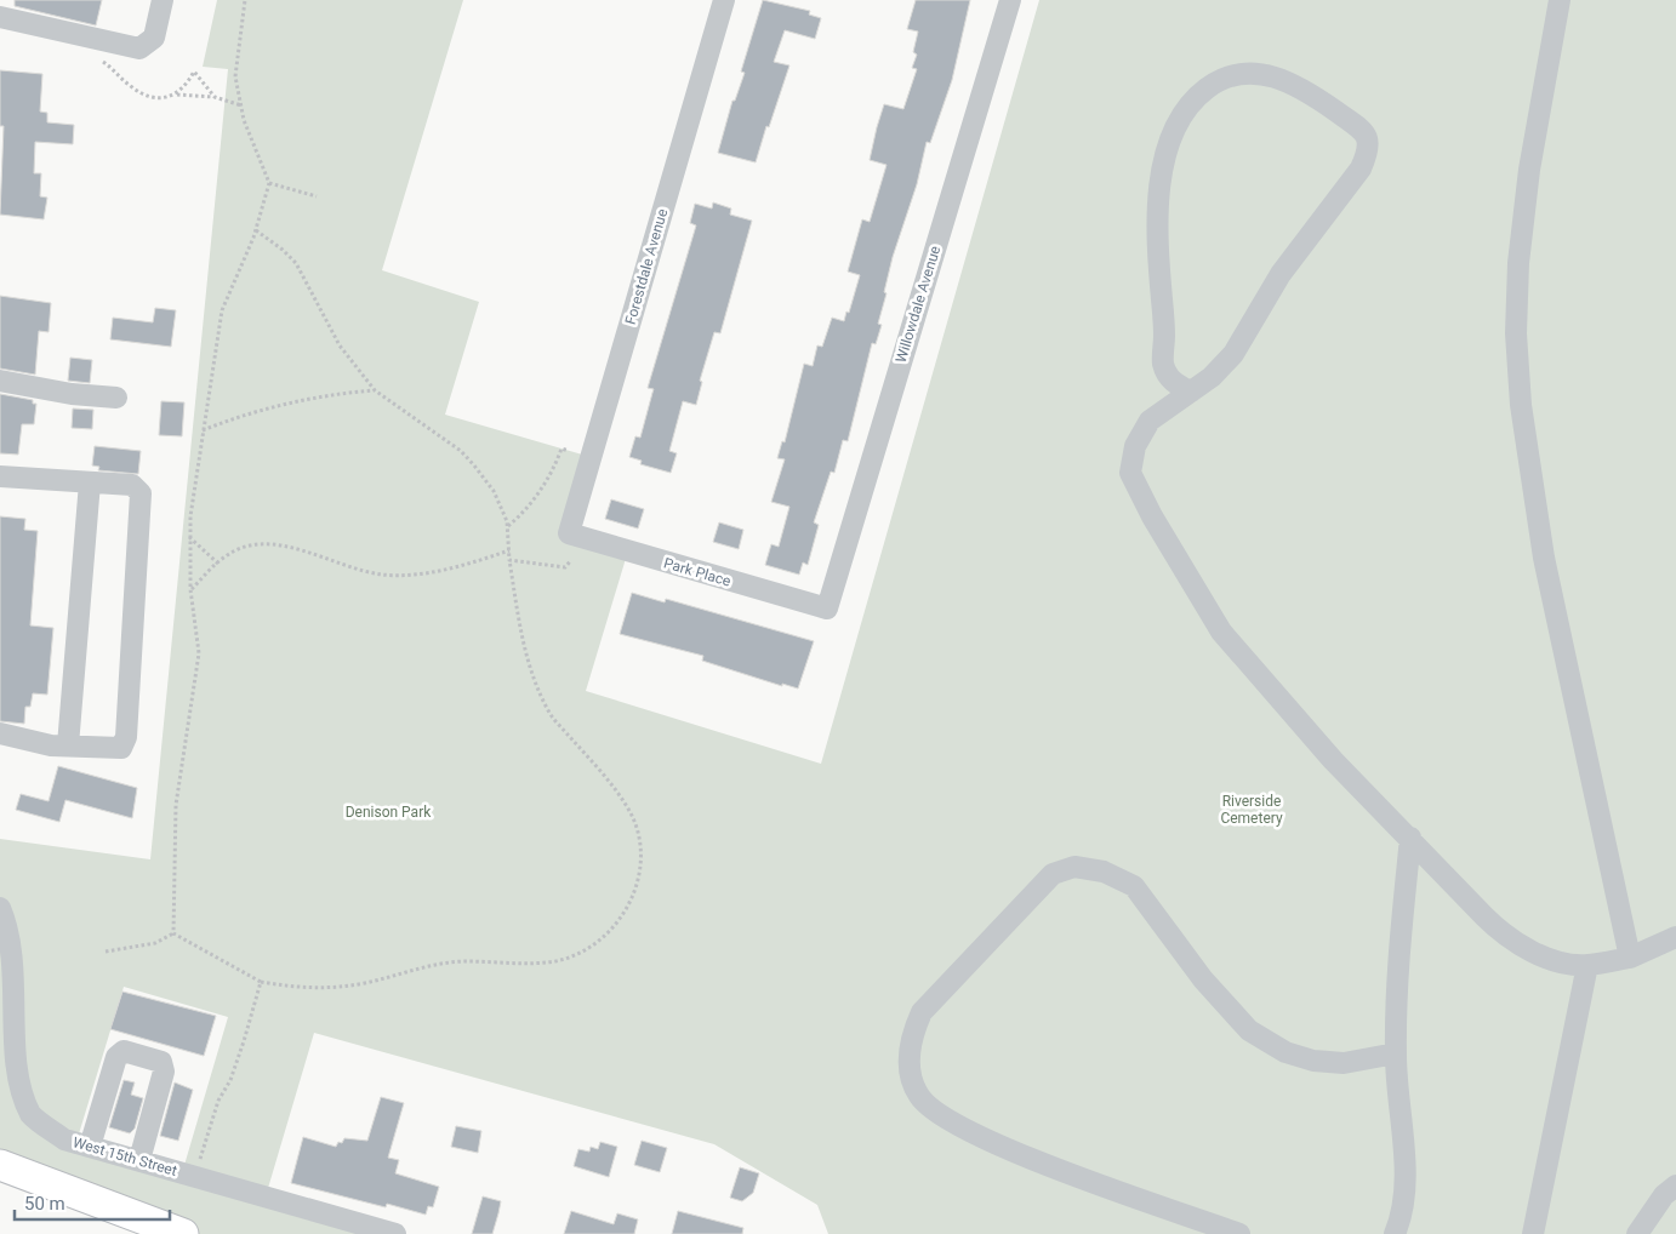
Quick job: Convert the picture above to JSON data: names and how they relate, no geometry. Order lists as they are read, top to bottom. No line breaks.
{"streets":{"street":["Forestdale Avenue","Willowdale Avenue","Park Place","West 15th Street"]},"crossings":[["Forestdale Avenue","Park Place"],["Willowdale Avenue","Park Place"]],"parks":["Riverside Cemetery","Denison Park"],"scale_bar":"50 m"}
